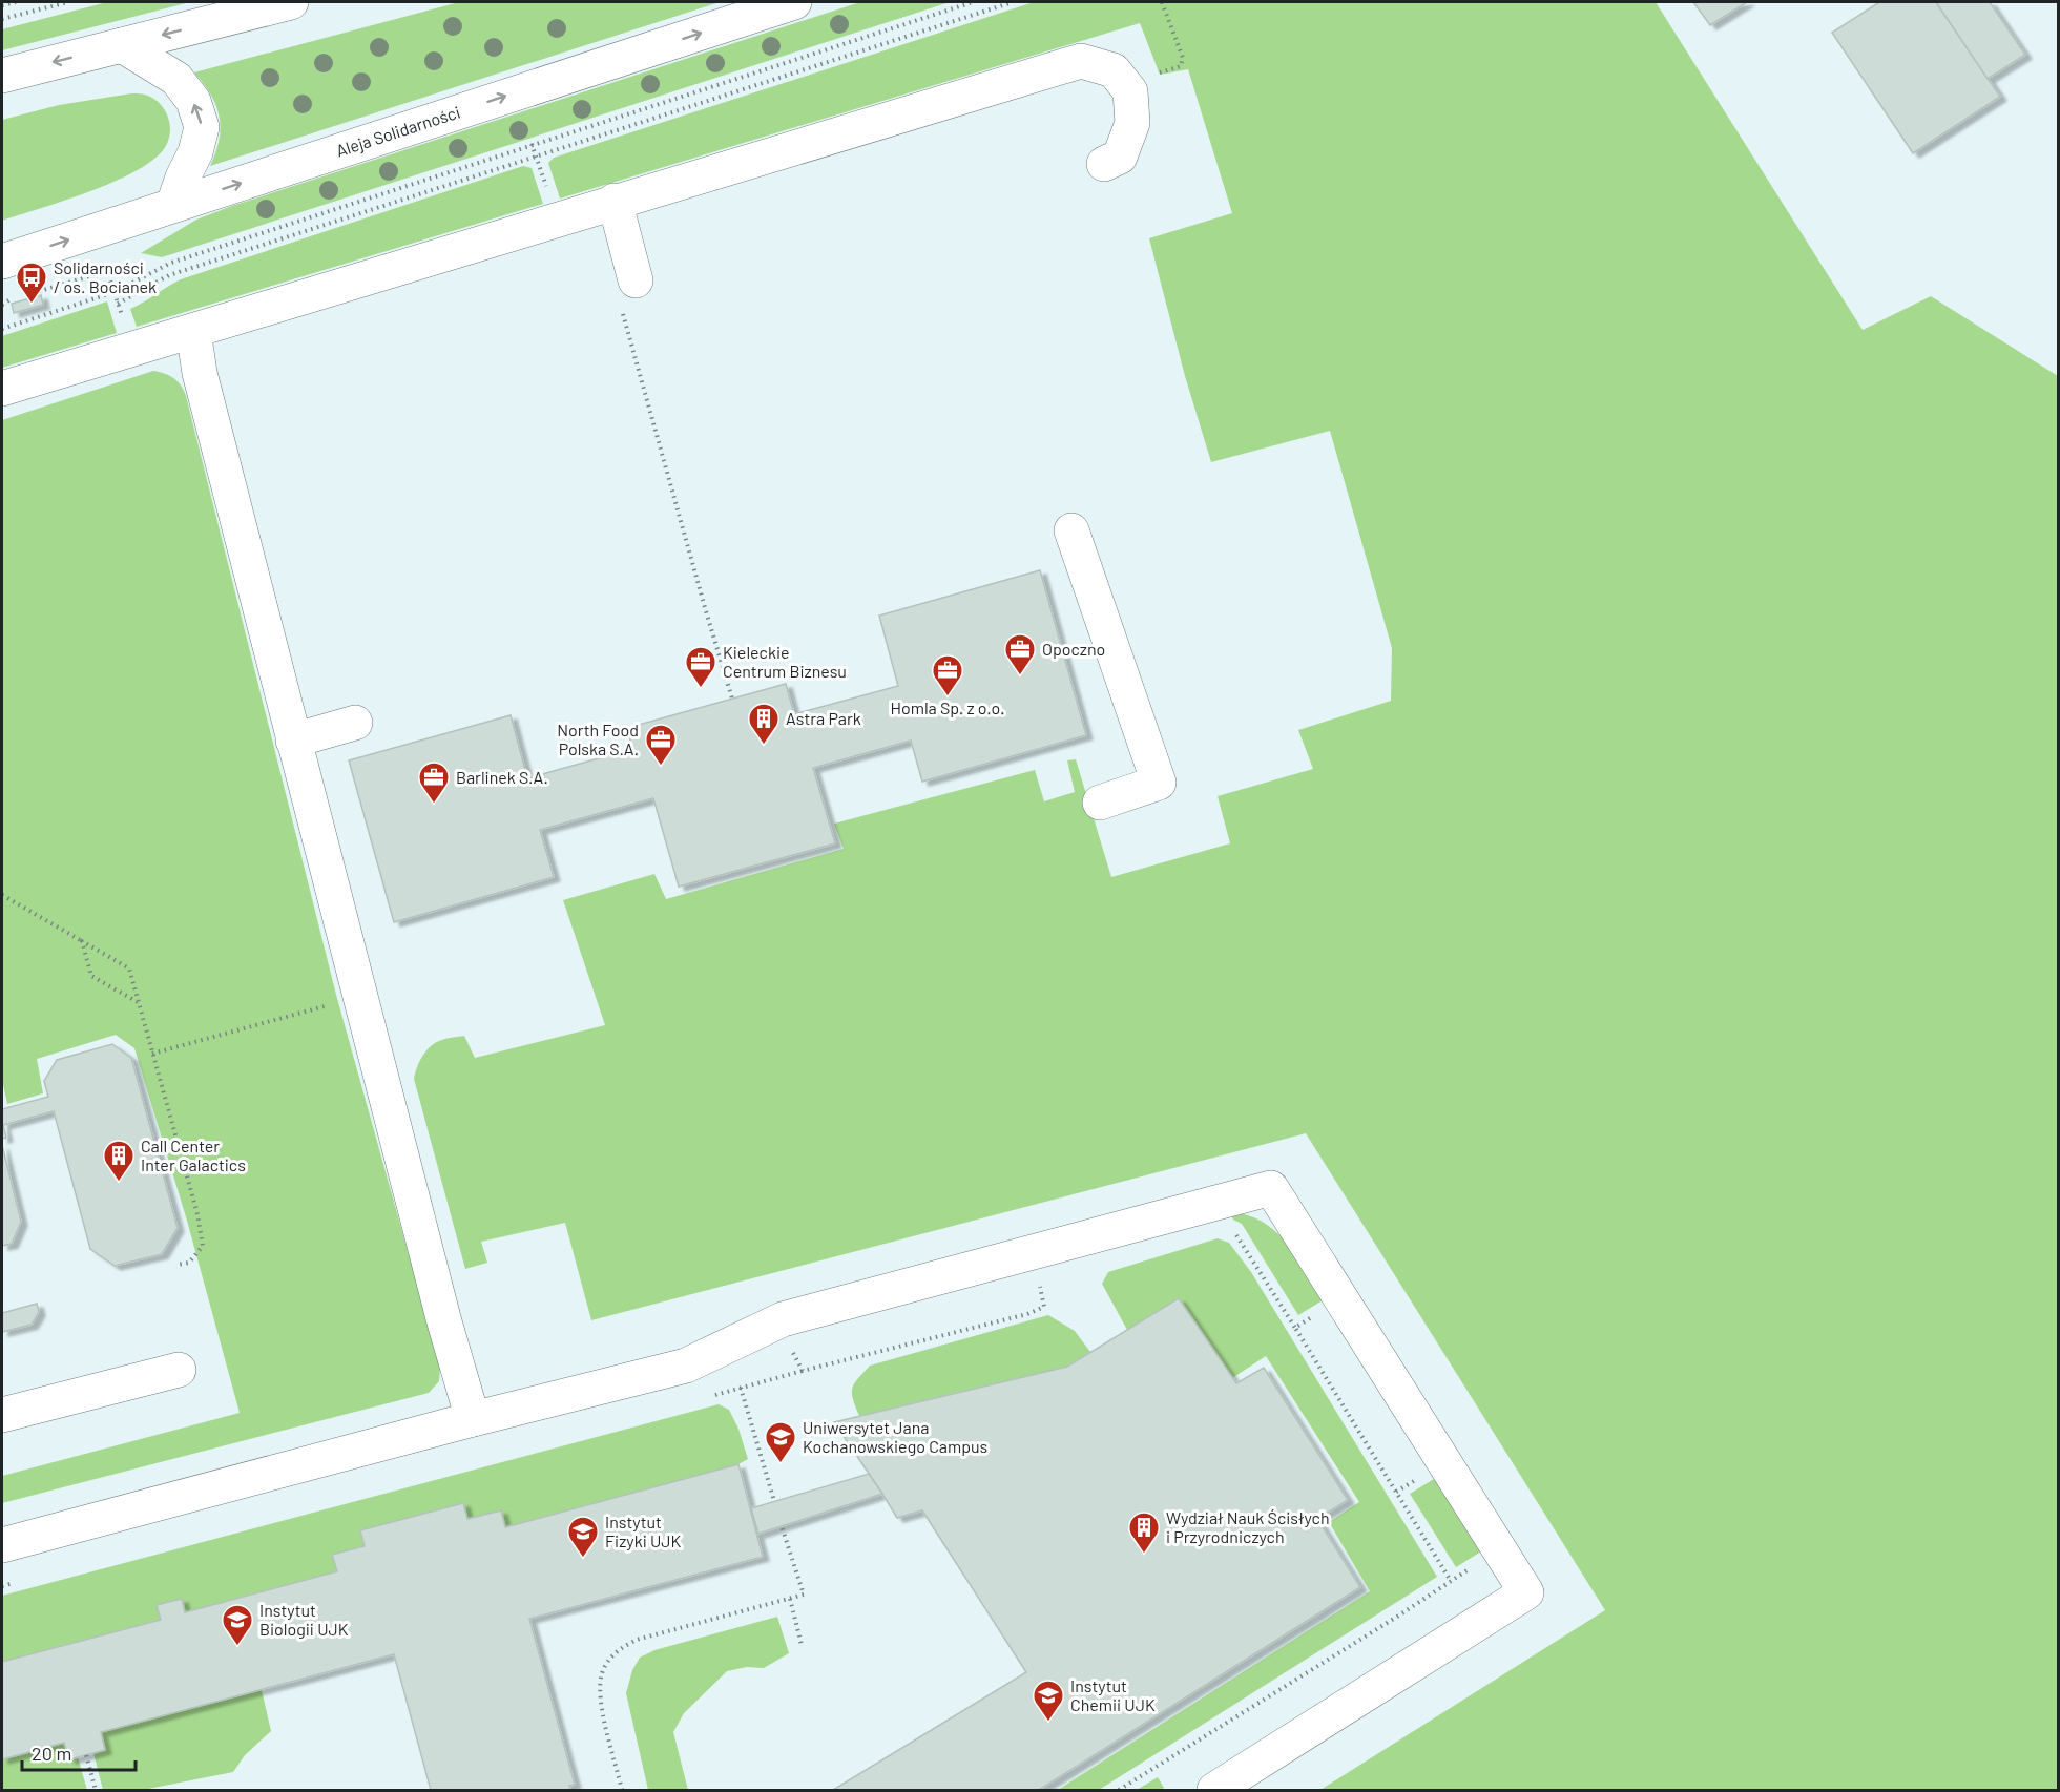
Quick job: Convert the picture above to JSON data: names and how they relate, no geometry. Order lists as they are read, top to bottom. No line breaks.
{"streets":{"main road":["Aleja Solidarności"]},"places":{"bus stop":["Solidarności / os. Bocianek"],"office":["Opoczno","Kieleckie Centrum Biznesu","Homla Sp. z o.o.","North Food Polska S.A.","Barlinek S.A."],"building":["Astra Park","Call Center Inter Galactics","Wydział Nauk Ścisłych i Przyrodniczych"],"school or university":["Uniwersytet Jana Kochanowskiego Campus","Instytut Fizyki UJK","Instytut Biologii UJK","Instytut Chemii UJK"]},"scale_bar":"20 m"}
